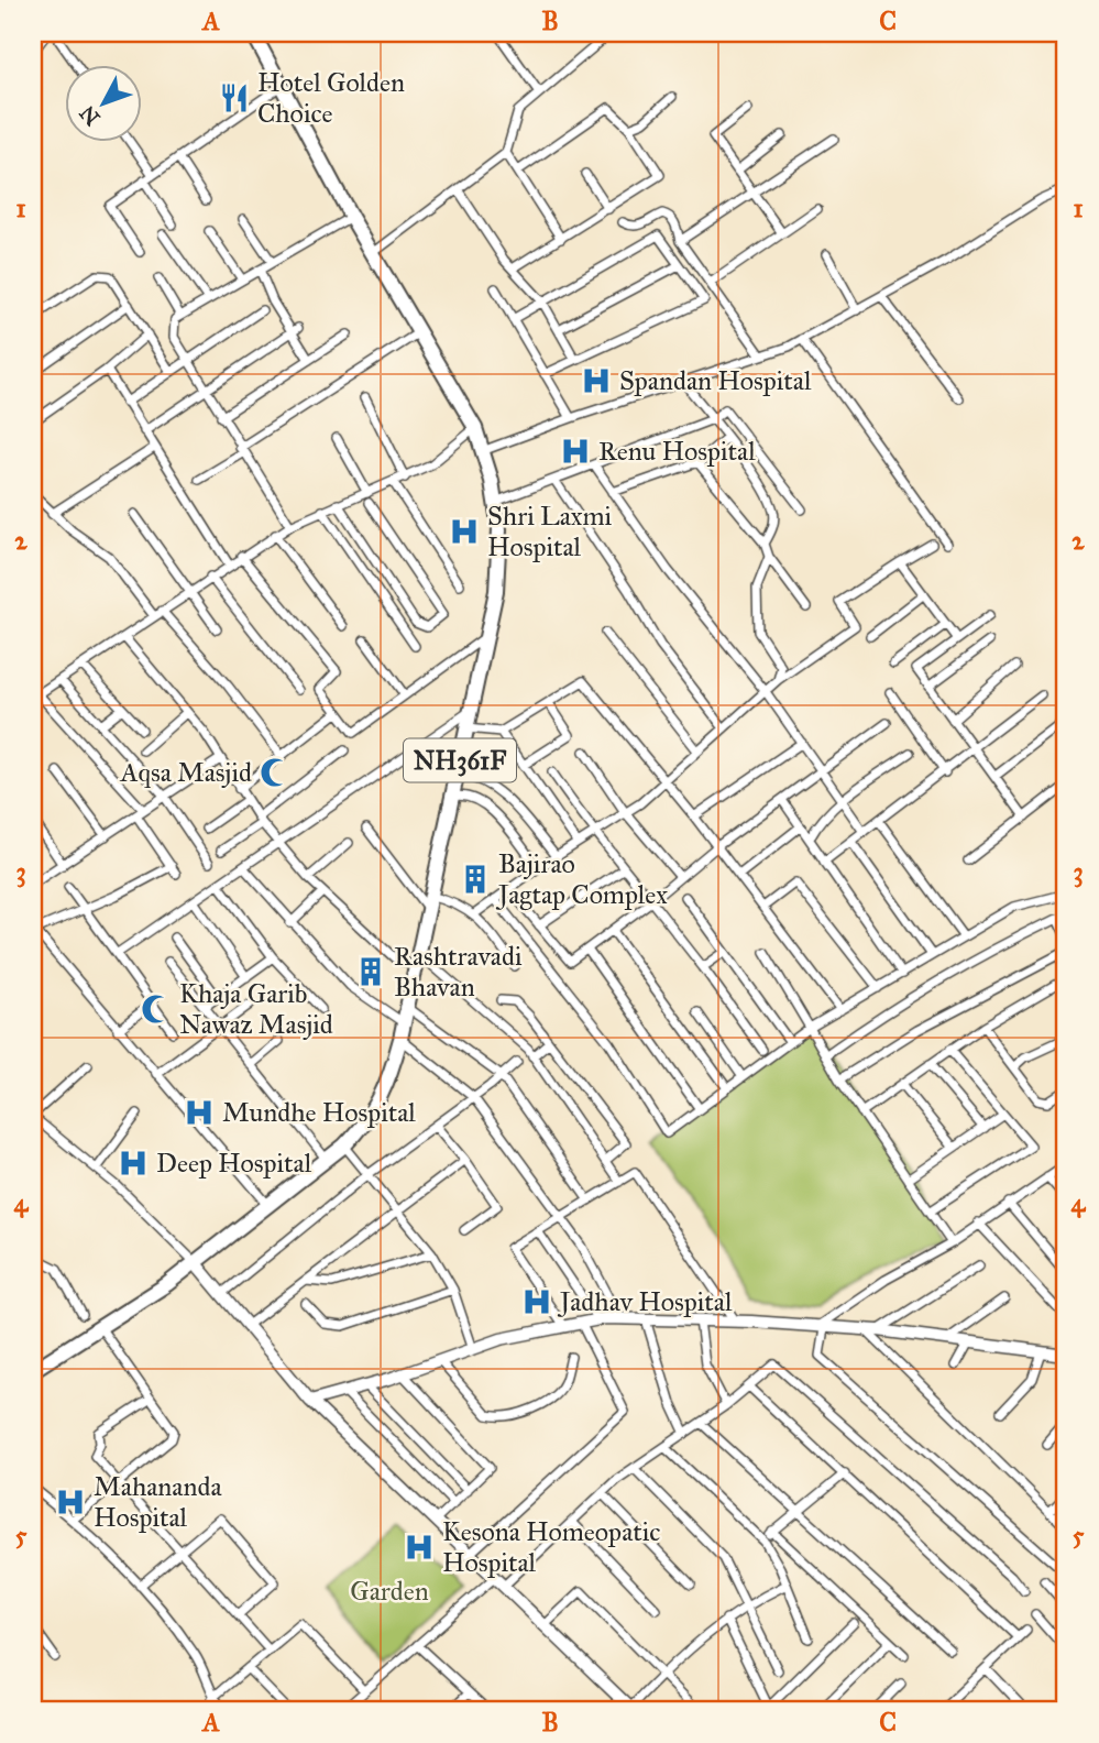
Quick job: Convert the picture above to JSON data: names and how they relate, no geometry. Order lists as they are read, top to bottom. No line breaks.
{"streets":{"highway":["NH361F"]},"parks":["Garden"],"places":{"restaurant":["Hotel Golden Choice"],"hospital":["Spandan Hospital","Renu Hospital","Shri Laxmi Hospital","Mundhe Hospital","Deep Hospital","Jadhav Hospital","Mahananda Hospital","Kesona Homeopatic Hospital"],"mosque":["Aqsa Masjid","Khaja Garib Nawaz Masjid"],"building":["Bajirao Jagtap Complex","Rashtravadi Bhavan"]},"north":"bottom left","grid":{"columns":["A","B","C"],"rows":["1","2","3","4","5"]}}
